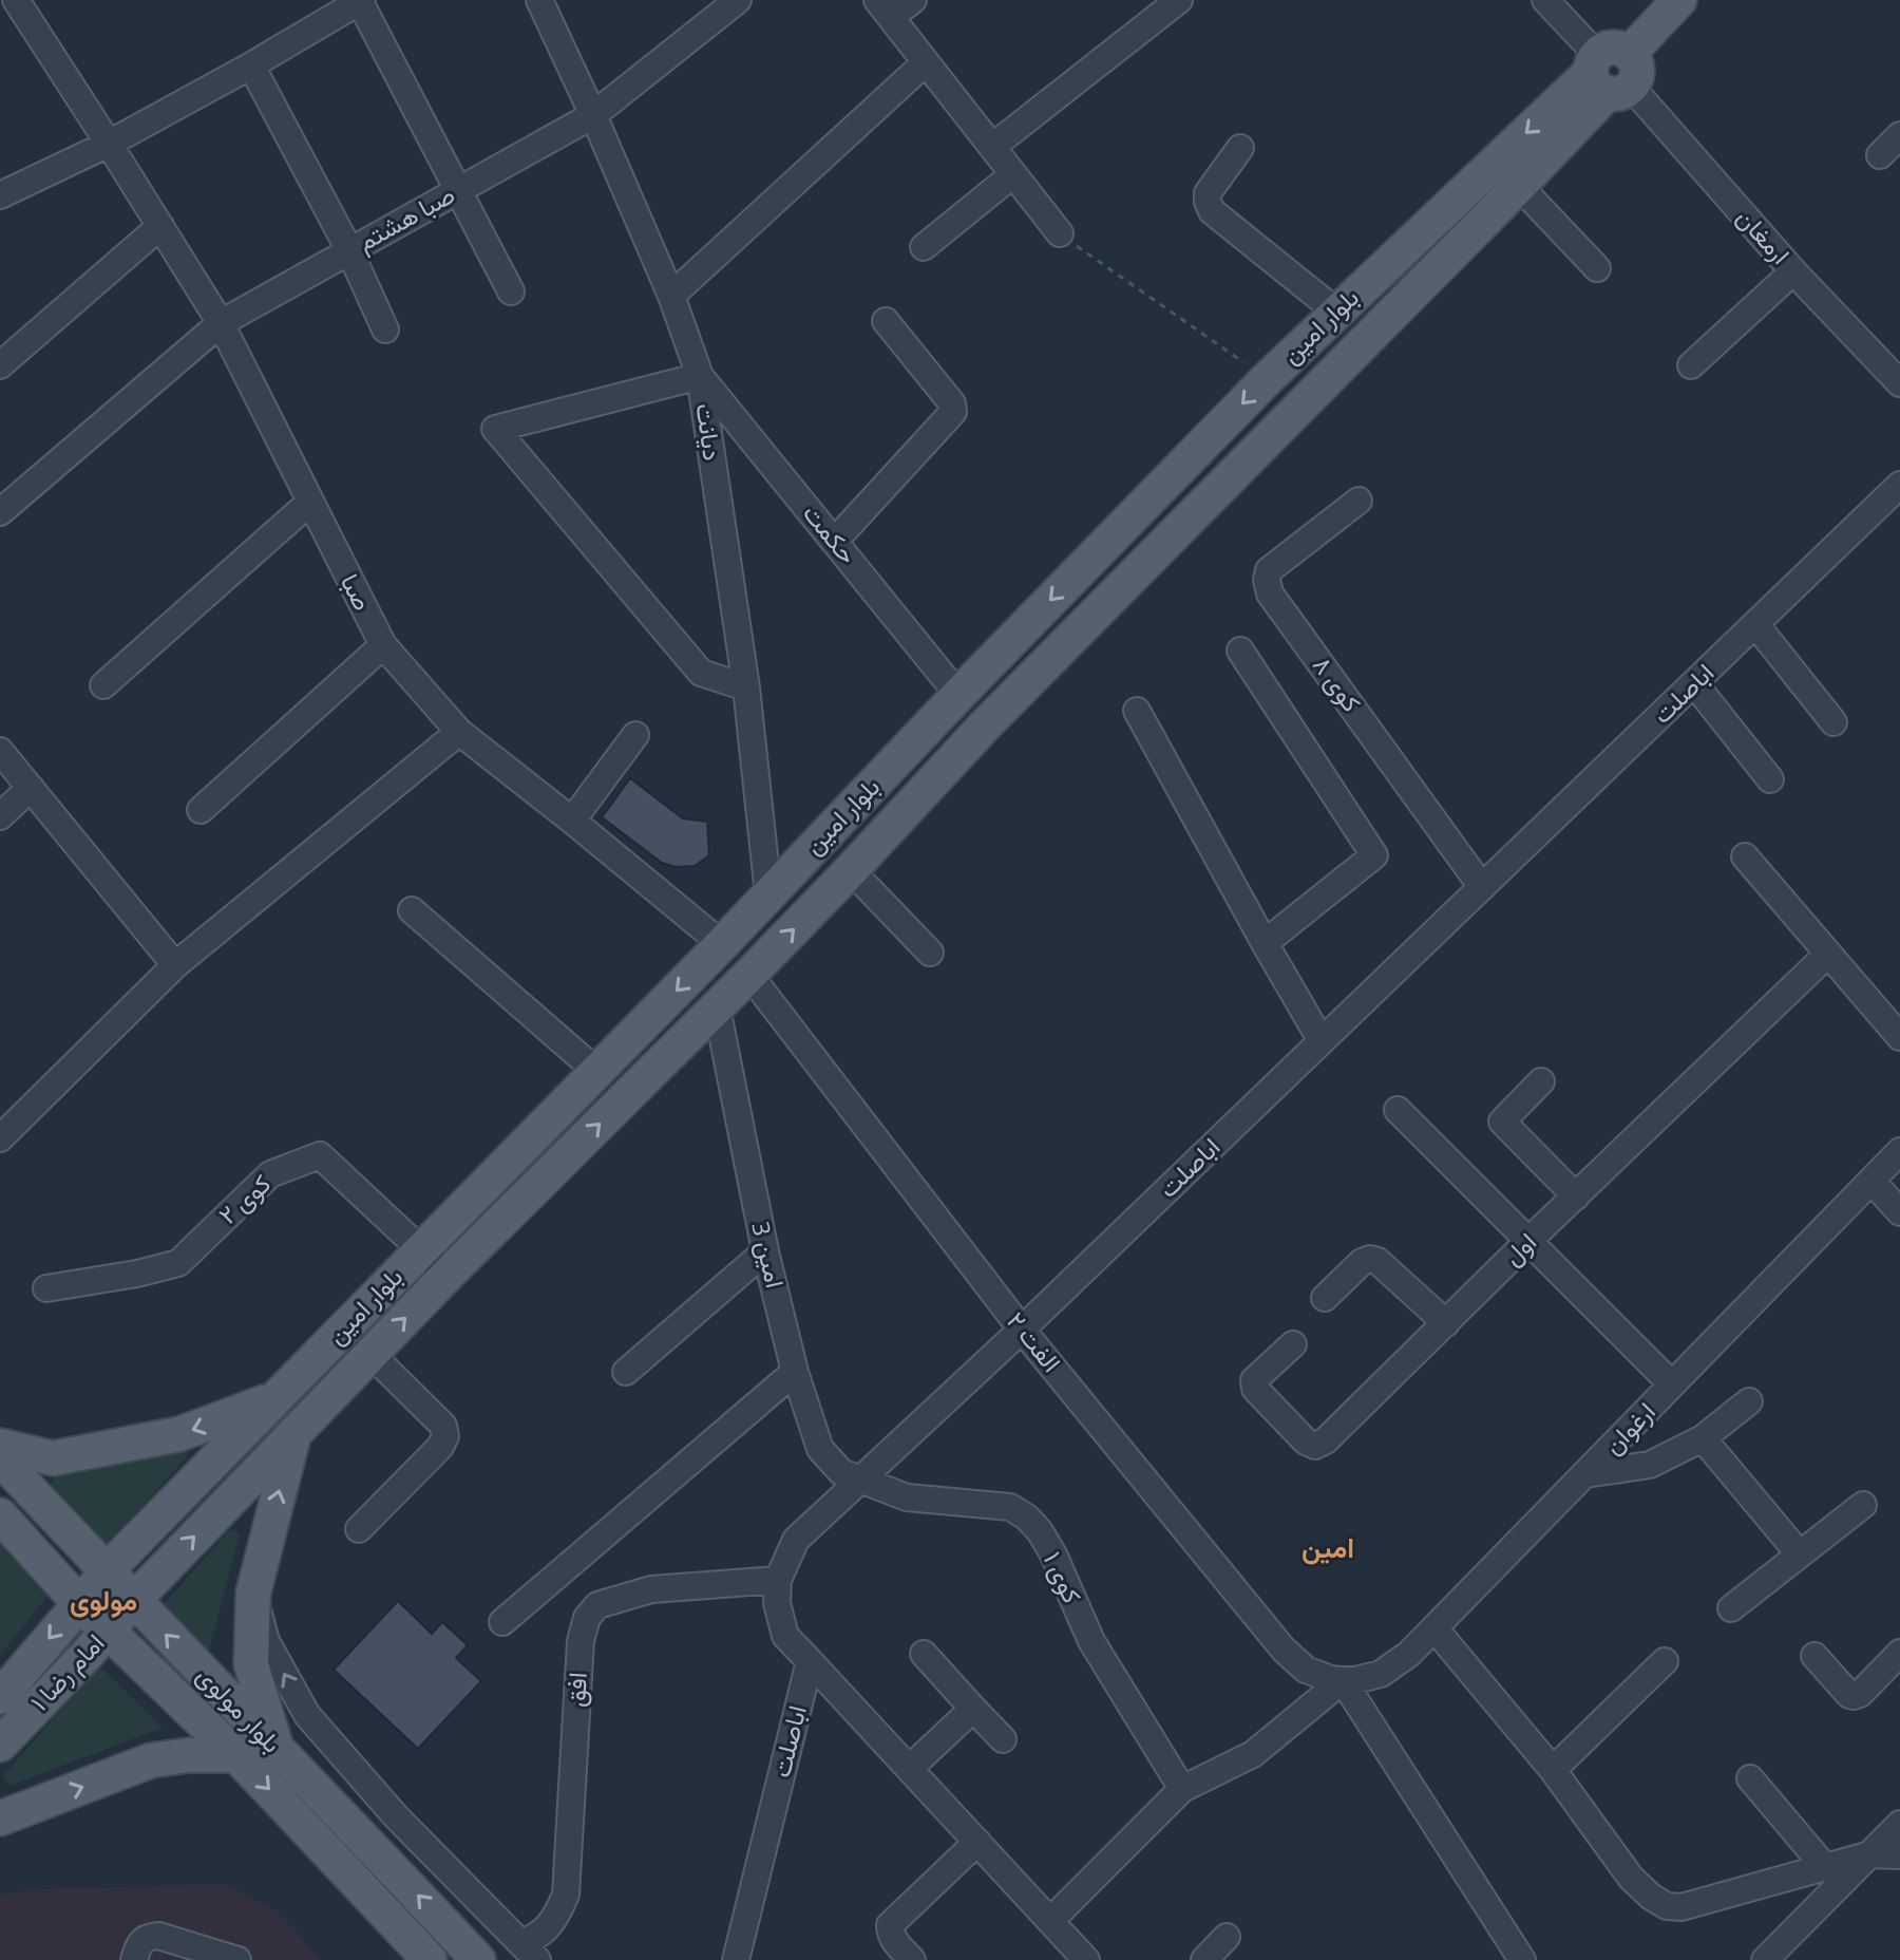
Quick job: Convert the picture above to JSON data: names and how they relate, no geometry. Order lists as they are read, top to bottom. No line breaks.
{"streets":{"main road":["بلوار امین","امام رضا ۱","بلوار مولوی"],"street":["صبا هشتم","ارمغان","دیانت","حکمت","صبا","کوی ۸","اباصلت","کوی ۲","اول","امین 3","الفت ۲","ارغوان","کوی ۱","افق"]},"crossings":[["صبا هشتم","دیانت"],["صبا هشتم","صبا"],["ارمغان","بلوار امین"],["بلوار امین","دیانت"],["بلوار امین","حکمت"],["بلوار امین","صبا"],["بلوار امین","کوی ۲"],["بلوار امین","امین 3"],["بلوار امین","الفت ۲"],["بلوار امین","امام رضا ۱"],["بلوار امین","بلوار مولوی"],["دیانت","حکمت"],["کوی ۸","اباصلت"],["اباصلت","امین 3"],["اباصلت","الفت ۲"],["اباصلت","کوی ۱"],["اباصلت","افق"],["امین 3","کوی ۱"],["الفت ۲","ارغوان"],["امام رضا ۱","بلوار مولوی"]],"districts":["امین","مولوی"]}
